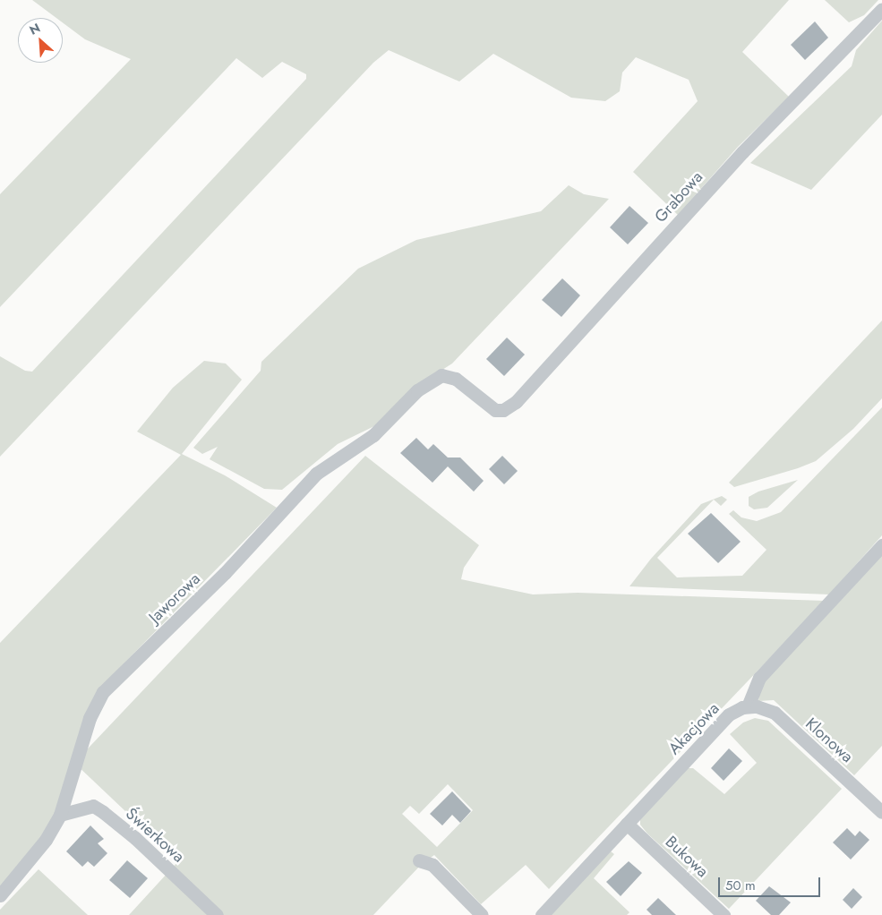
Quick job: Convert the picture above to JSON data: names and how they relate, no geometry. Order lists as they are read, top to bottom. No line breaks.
{"streets":{"street":["Grabowa","Jaworowa","Akacjowa","Klonowa","Świerkowa","Bukowa"]},"crossings":[["Grabowa","Jaworowa"],["Jaworowa","Świerkowa"],["Akacjowa","Klonowa"],["Akacjowa","Bukowa"]],"scale_bar":"50 m","north":"top left"}
